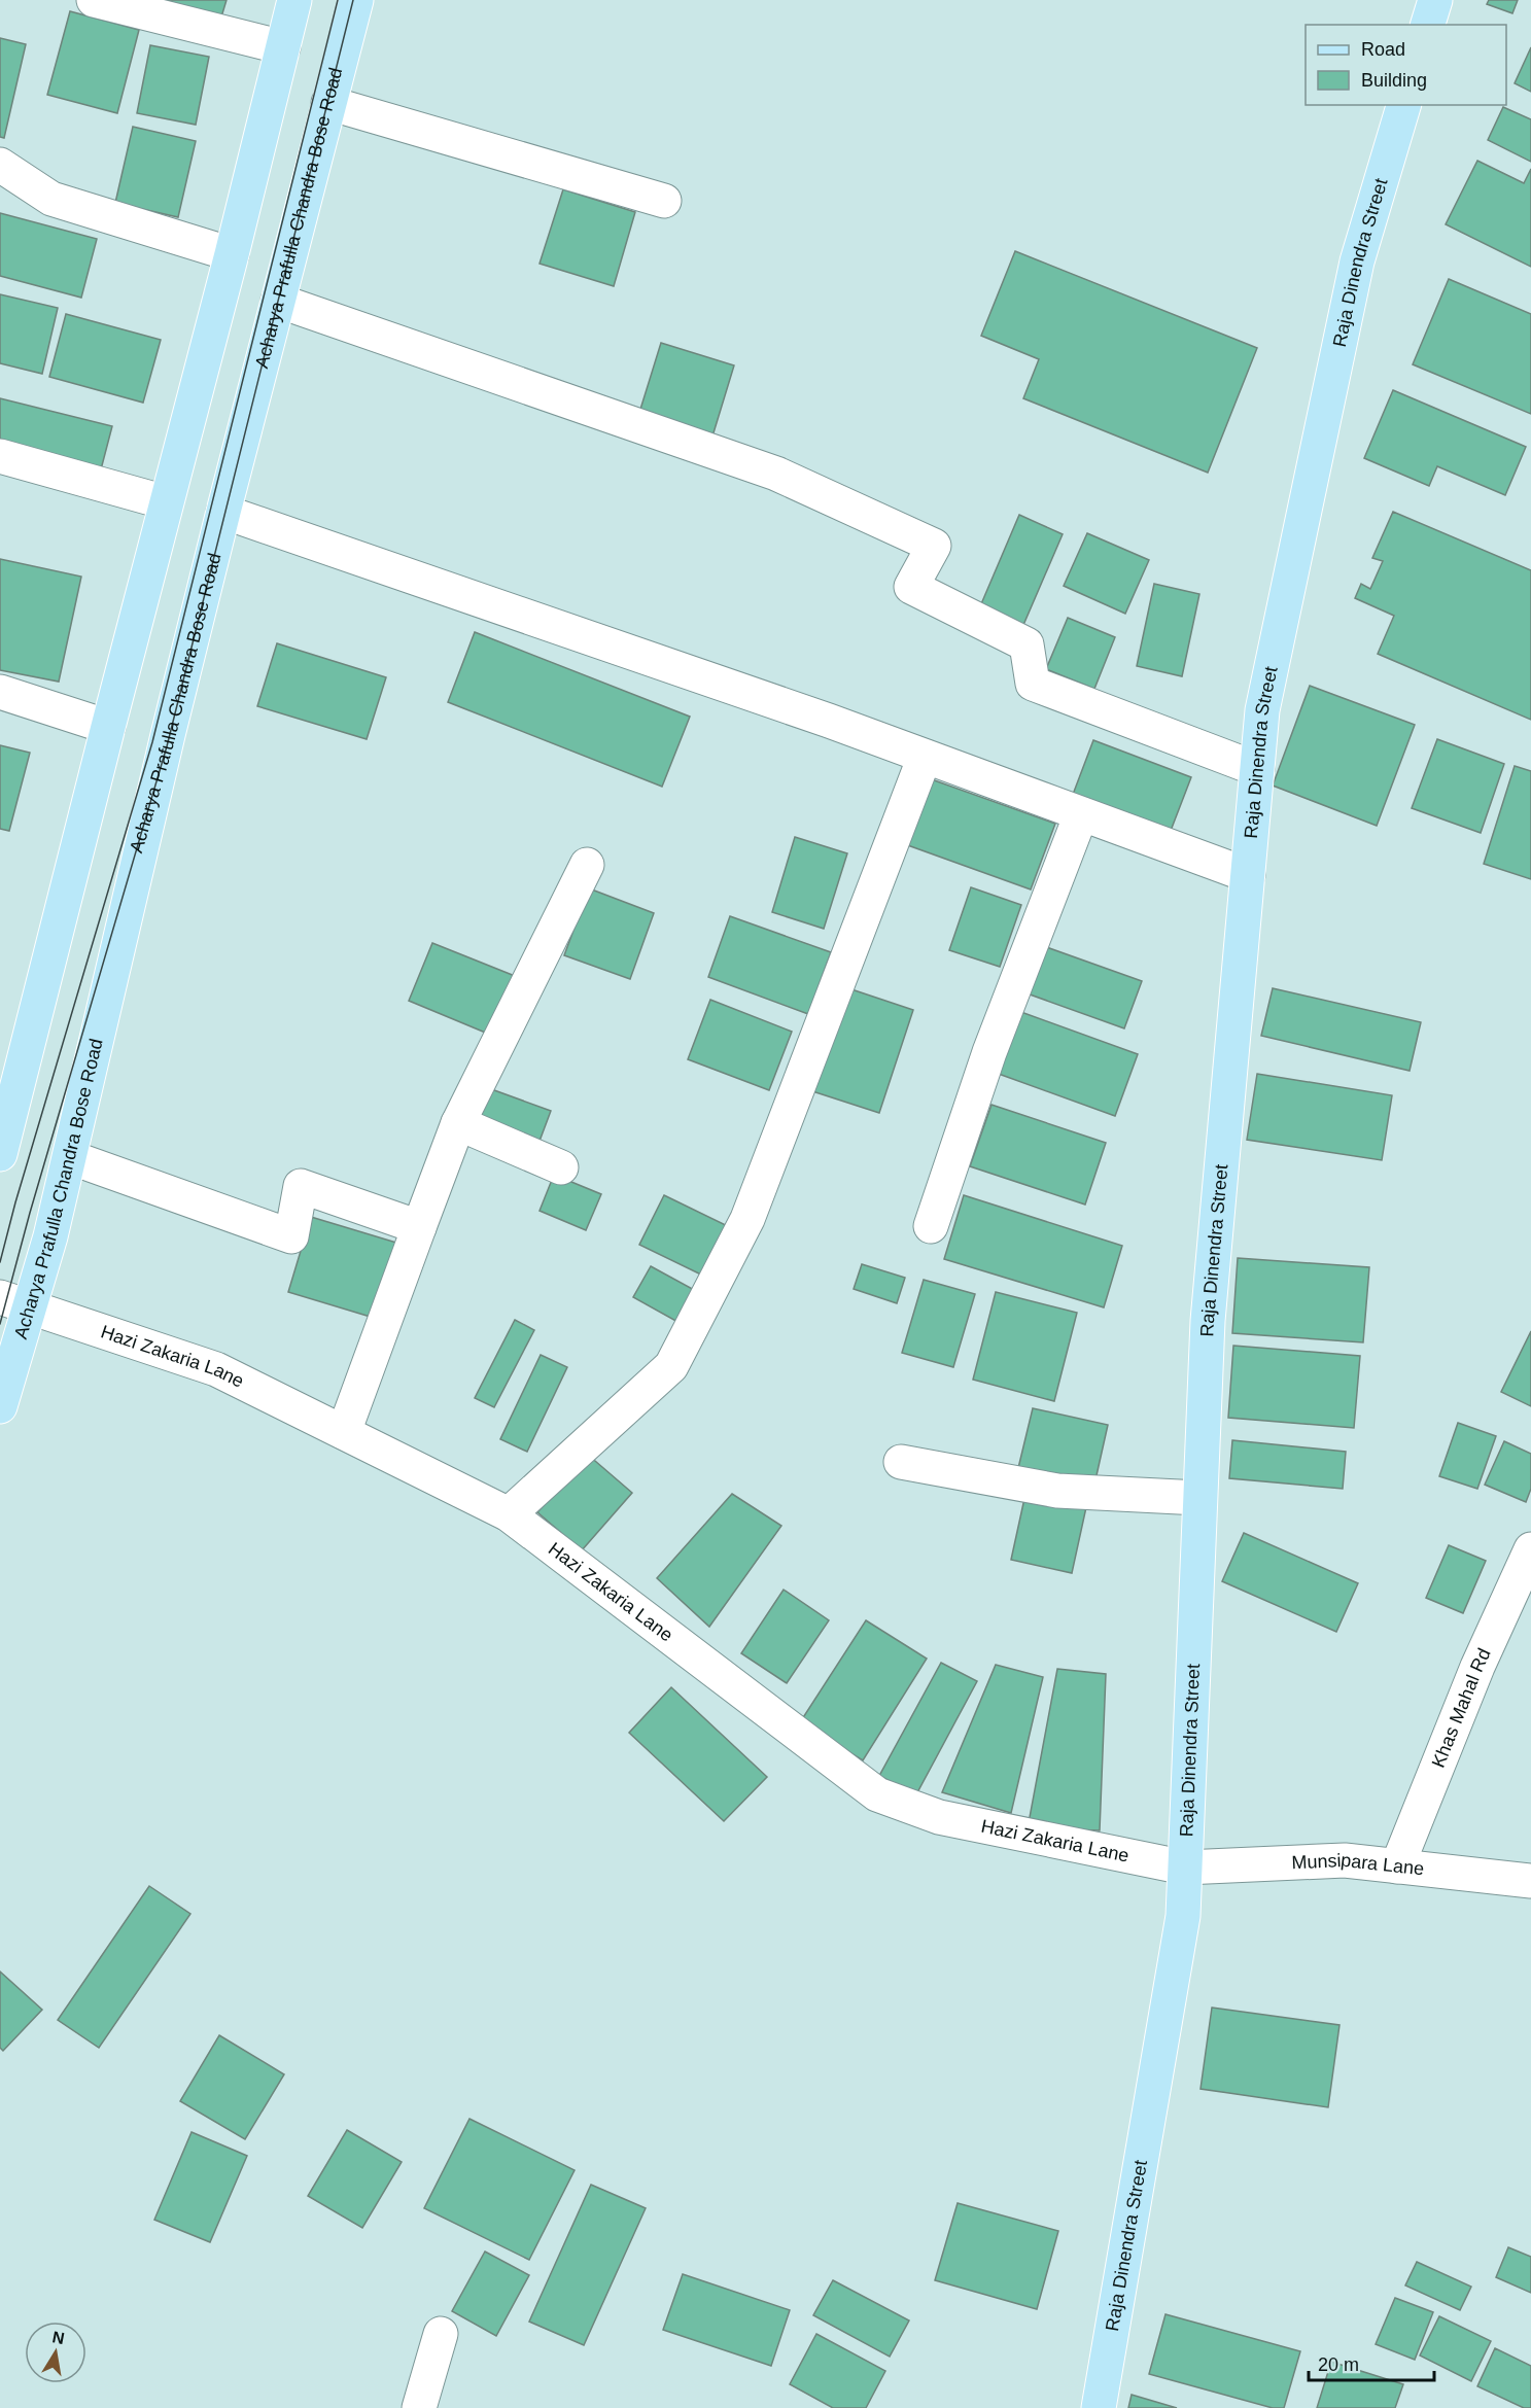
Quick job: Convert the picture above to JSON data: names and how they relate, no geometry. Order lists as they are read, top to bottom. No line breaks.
{"streets":{"main road":["Acharya Prafulla Chandra Bose Road","Raja Dinendra Street"],"street":["Hazi Zakaria Lane","Khas Mahal Rd","Munsipara Lane"]},"crossings":[["Acharya Prafulla Chandra Bose Road","Hazi Zakaria Lane"],["Raja Dinendra Street","Hazi Zakaria Lane"],["Raja Dinendra Street","Munsipara Lane"],["Hazi Zakaria Lane","Munsipara Lane"],["Khas Mahal Rd","Munsipara Lane"]],"legend":["Road","Building"],"scale_bar":"20 m","north":"top"}
